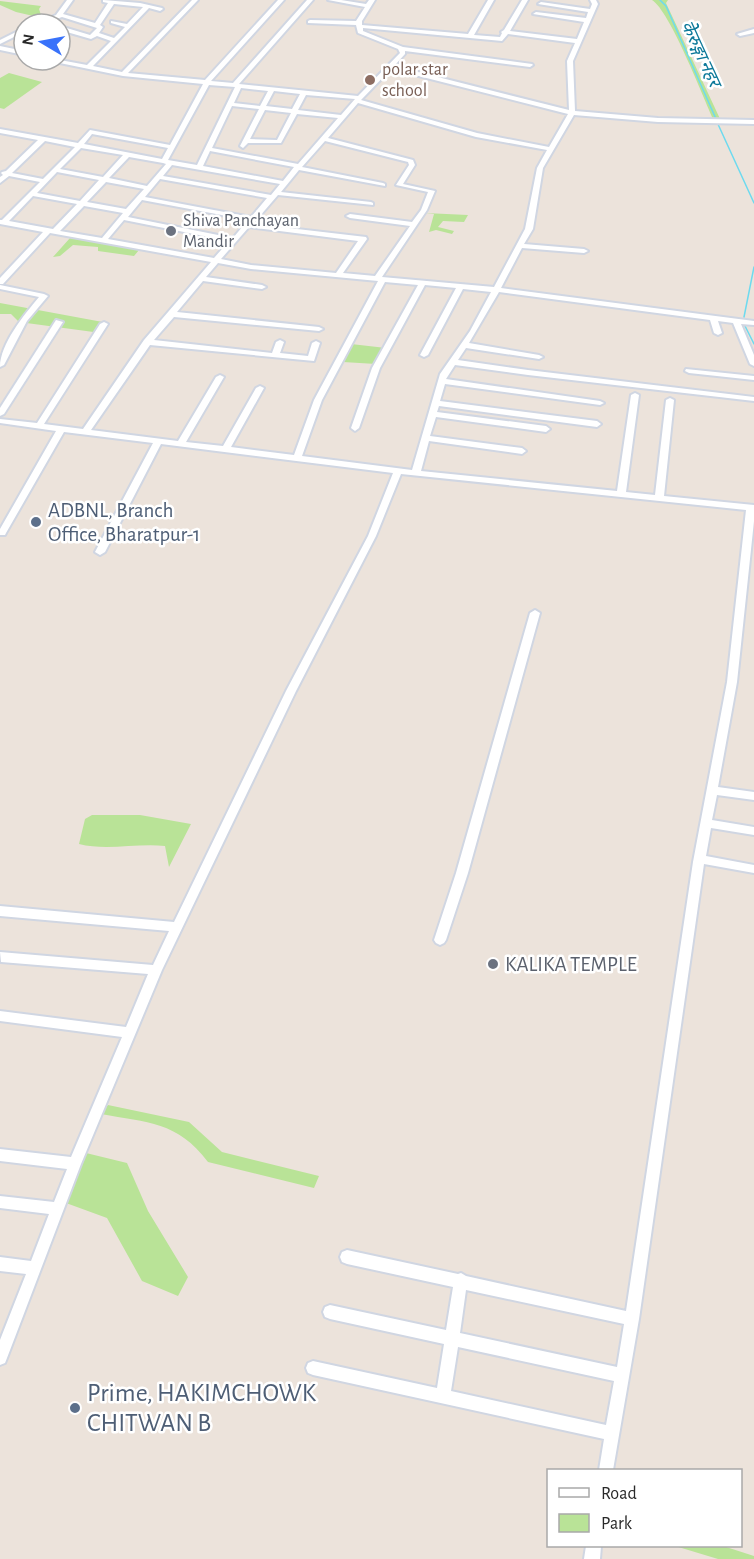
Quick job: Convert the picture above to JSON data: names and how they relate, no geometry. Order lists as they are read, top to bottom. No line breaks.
{"water":["केेरुङ्गा नहर"],"places":["polar star school","Shiva Panchayan Mandir","ADBNL, Branch Office, Bharatpur-1","KALIKA TEMPLE","Prime, HAKIMCHOWK CHITWAN B"],"legend":["Road","Park"],"north":"left"}
